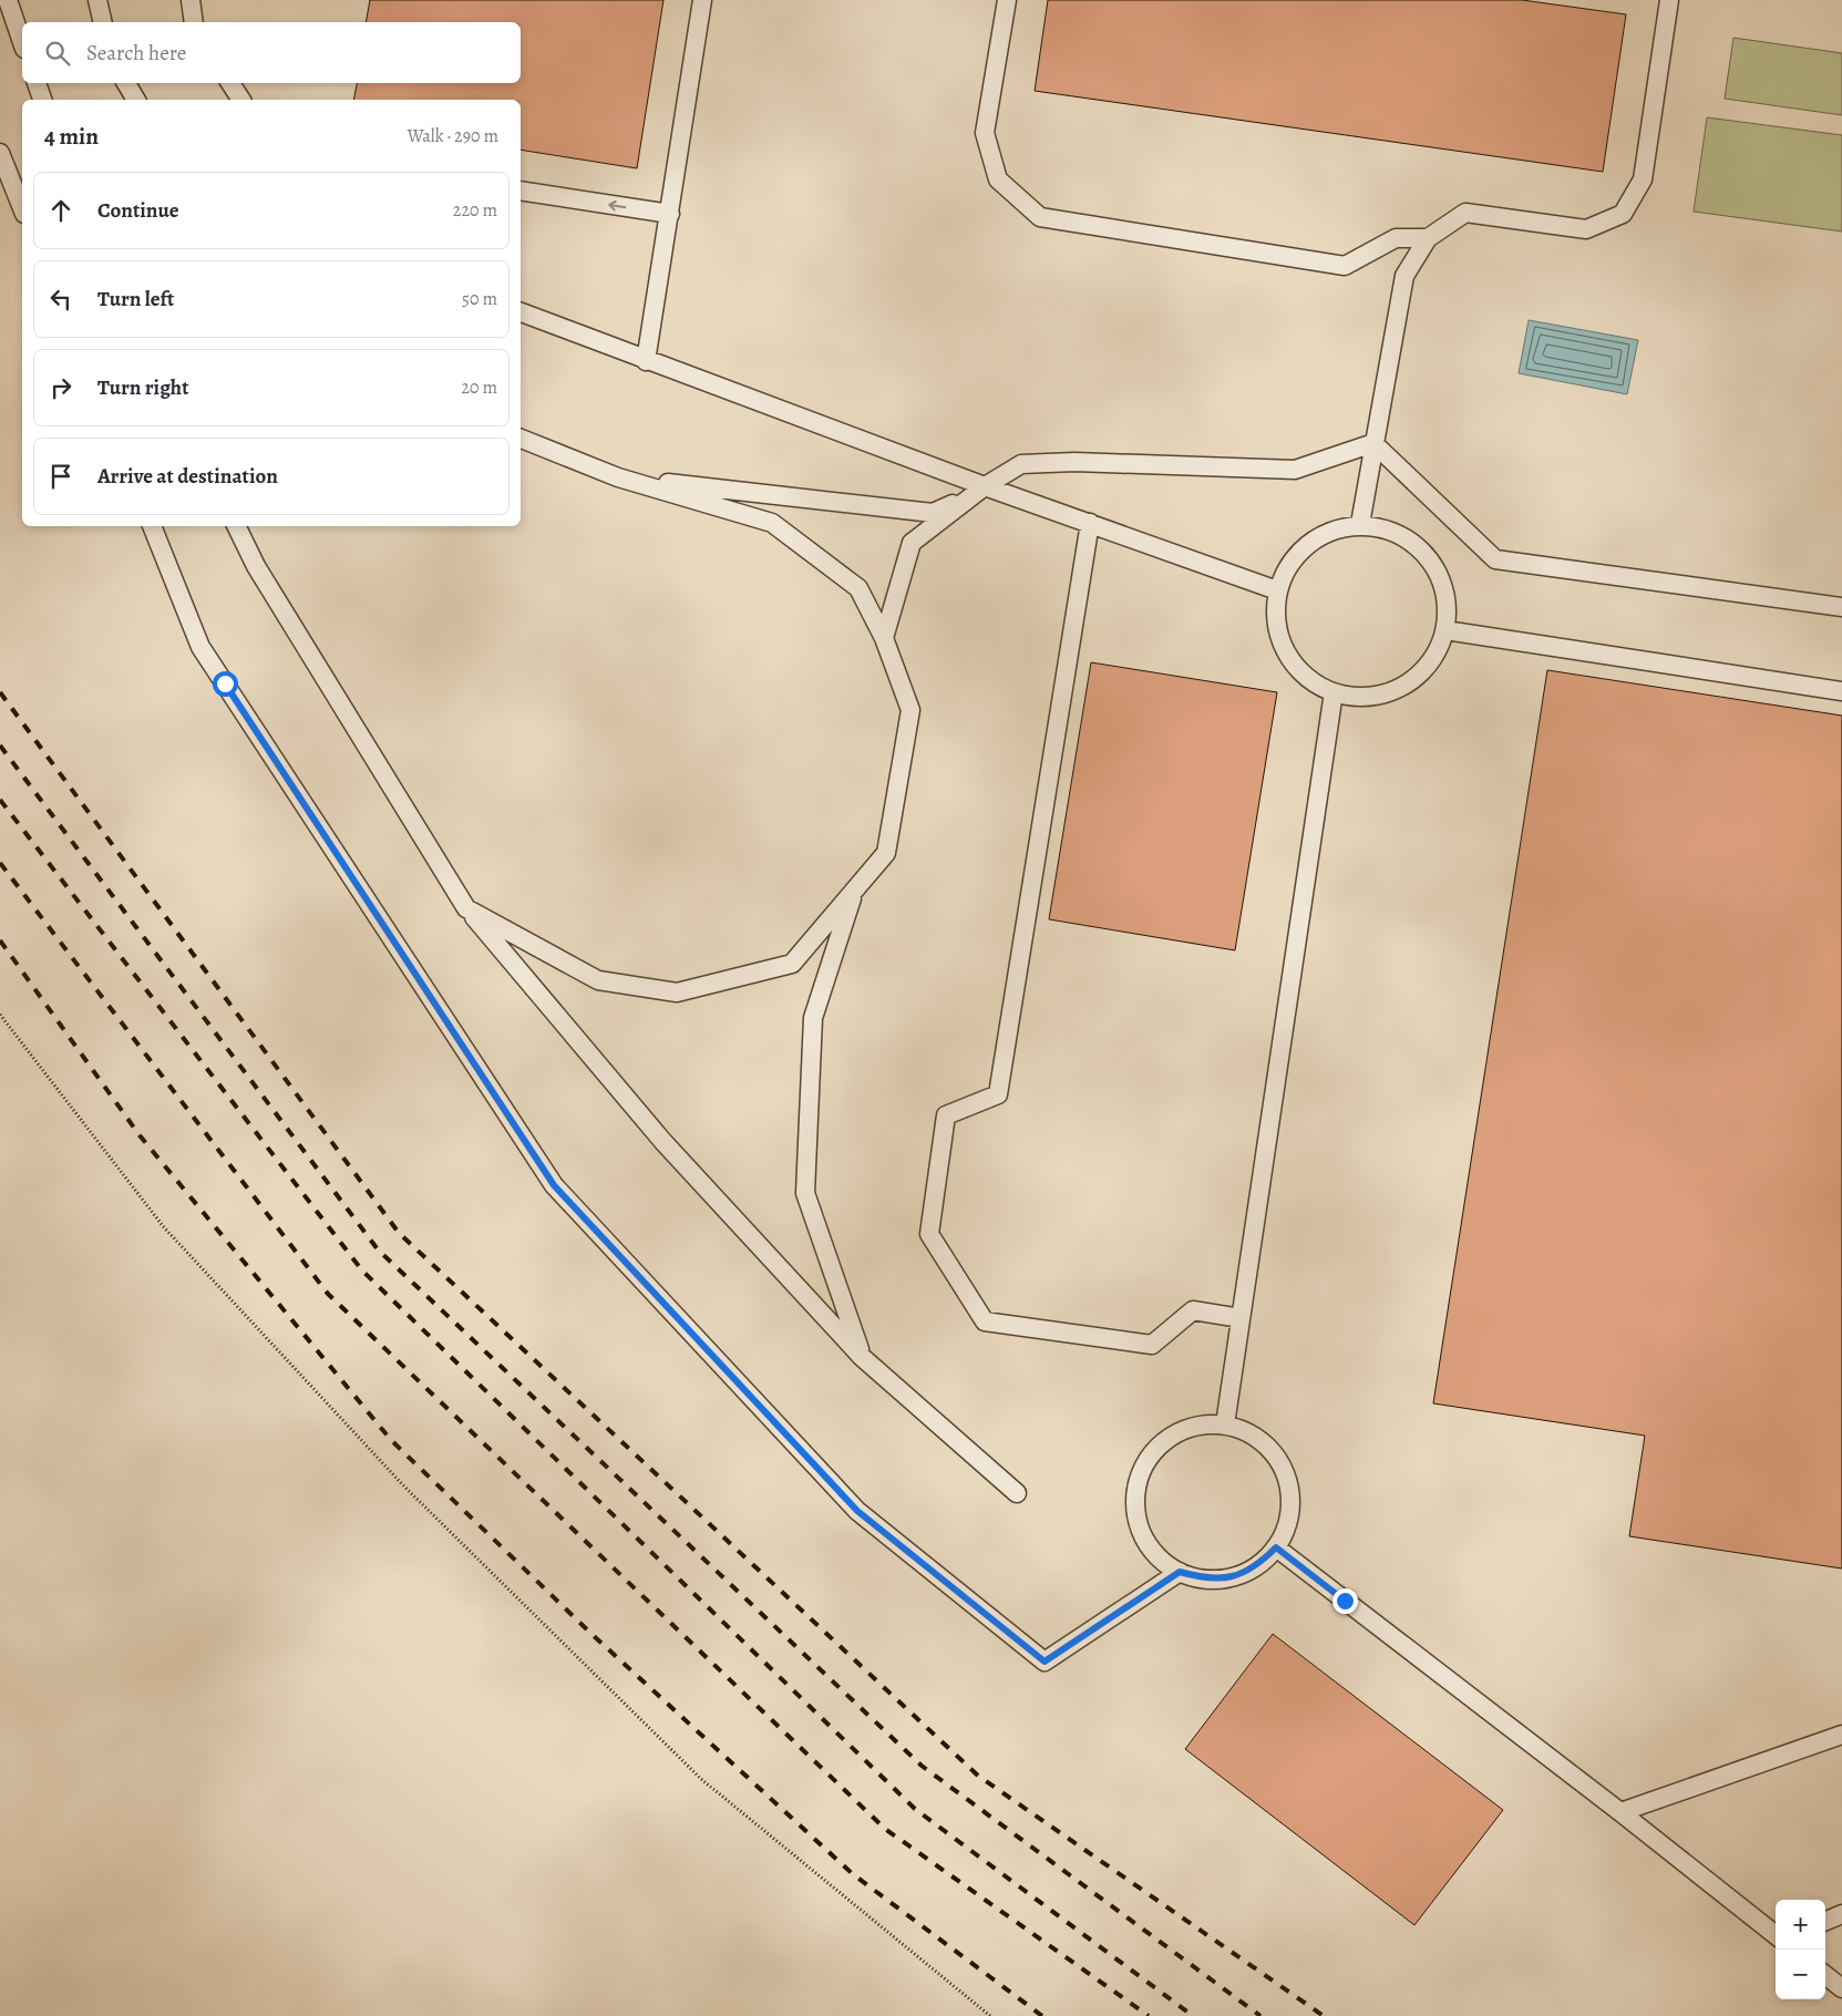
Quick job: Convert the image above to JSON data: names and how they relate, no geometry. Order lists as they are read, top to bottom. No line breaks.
{"page":{"search":"Search here","heading":["4 min","Walk · 290 m"],"list":[["Continue","220 m"],["Turn left","50 m"],["Turn right","20 m"],"Arrive at destination"],"map_buttons":["+","−"]}}
